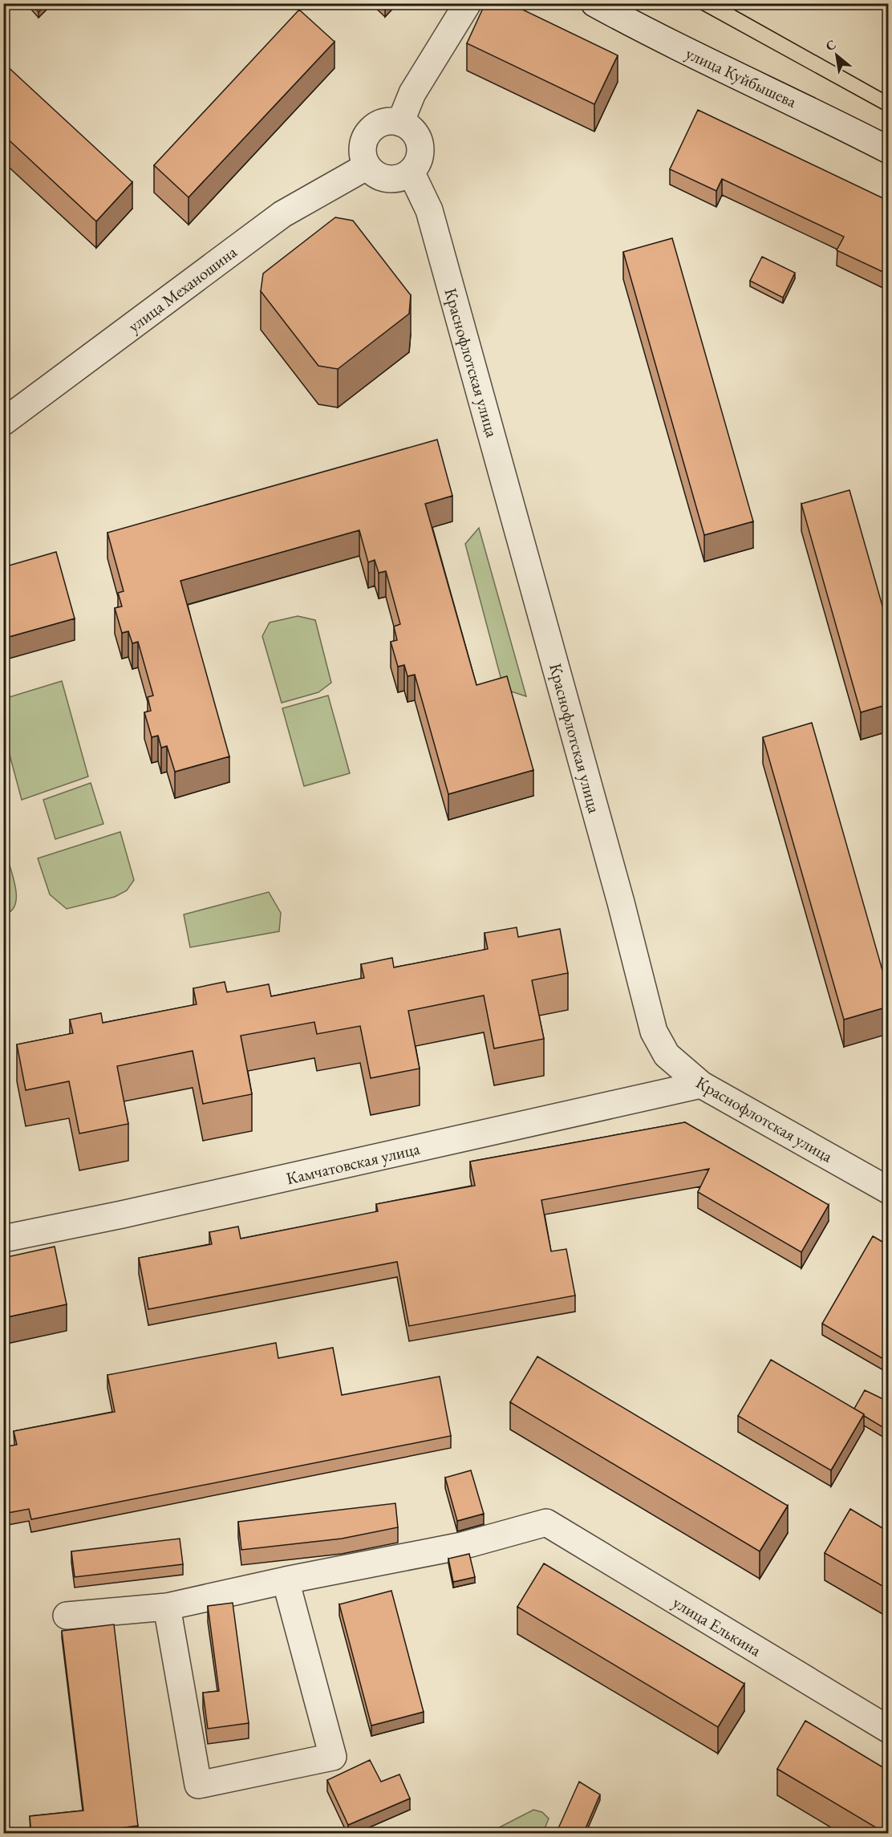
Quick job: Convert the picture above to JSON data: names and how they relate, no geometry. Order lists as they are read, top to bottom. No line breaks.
{"streets":{"street":["улица Куйбышева","улица Механошина","Краснофлотская улица","Камчатовская улица","улица Елькина"]},"crossings":[["улица Механошина","Краснофлотская улица"],["Краснофлотская улица","Камчатовская улица"]],"north":"top left"}
